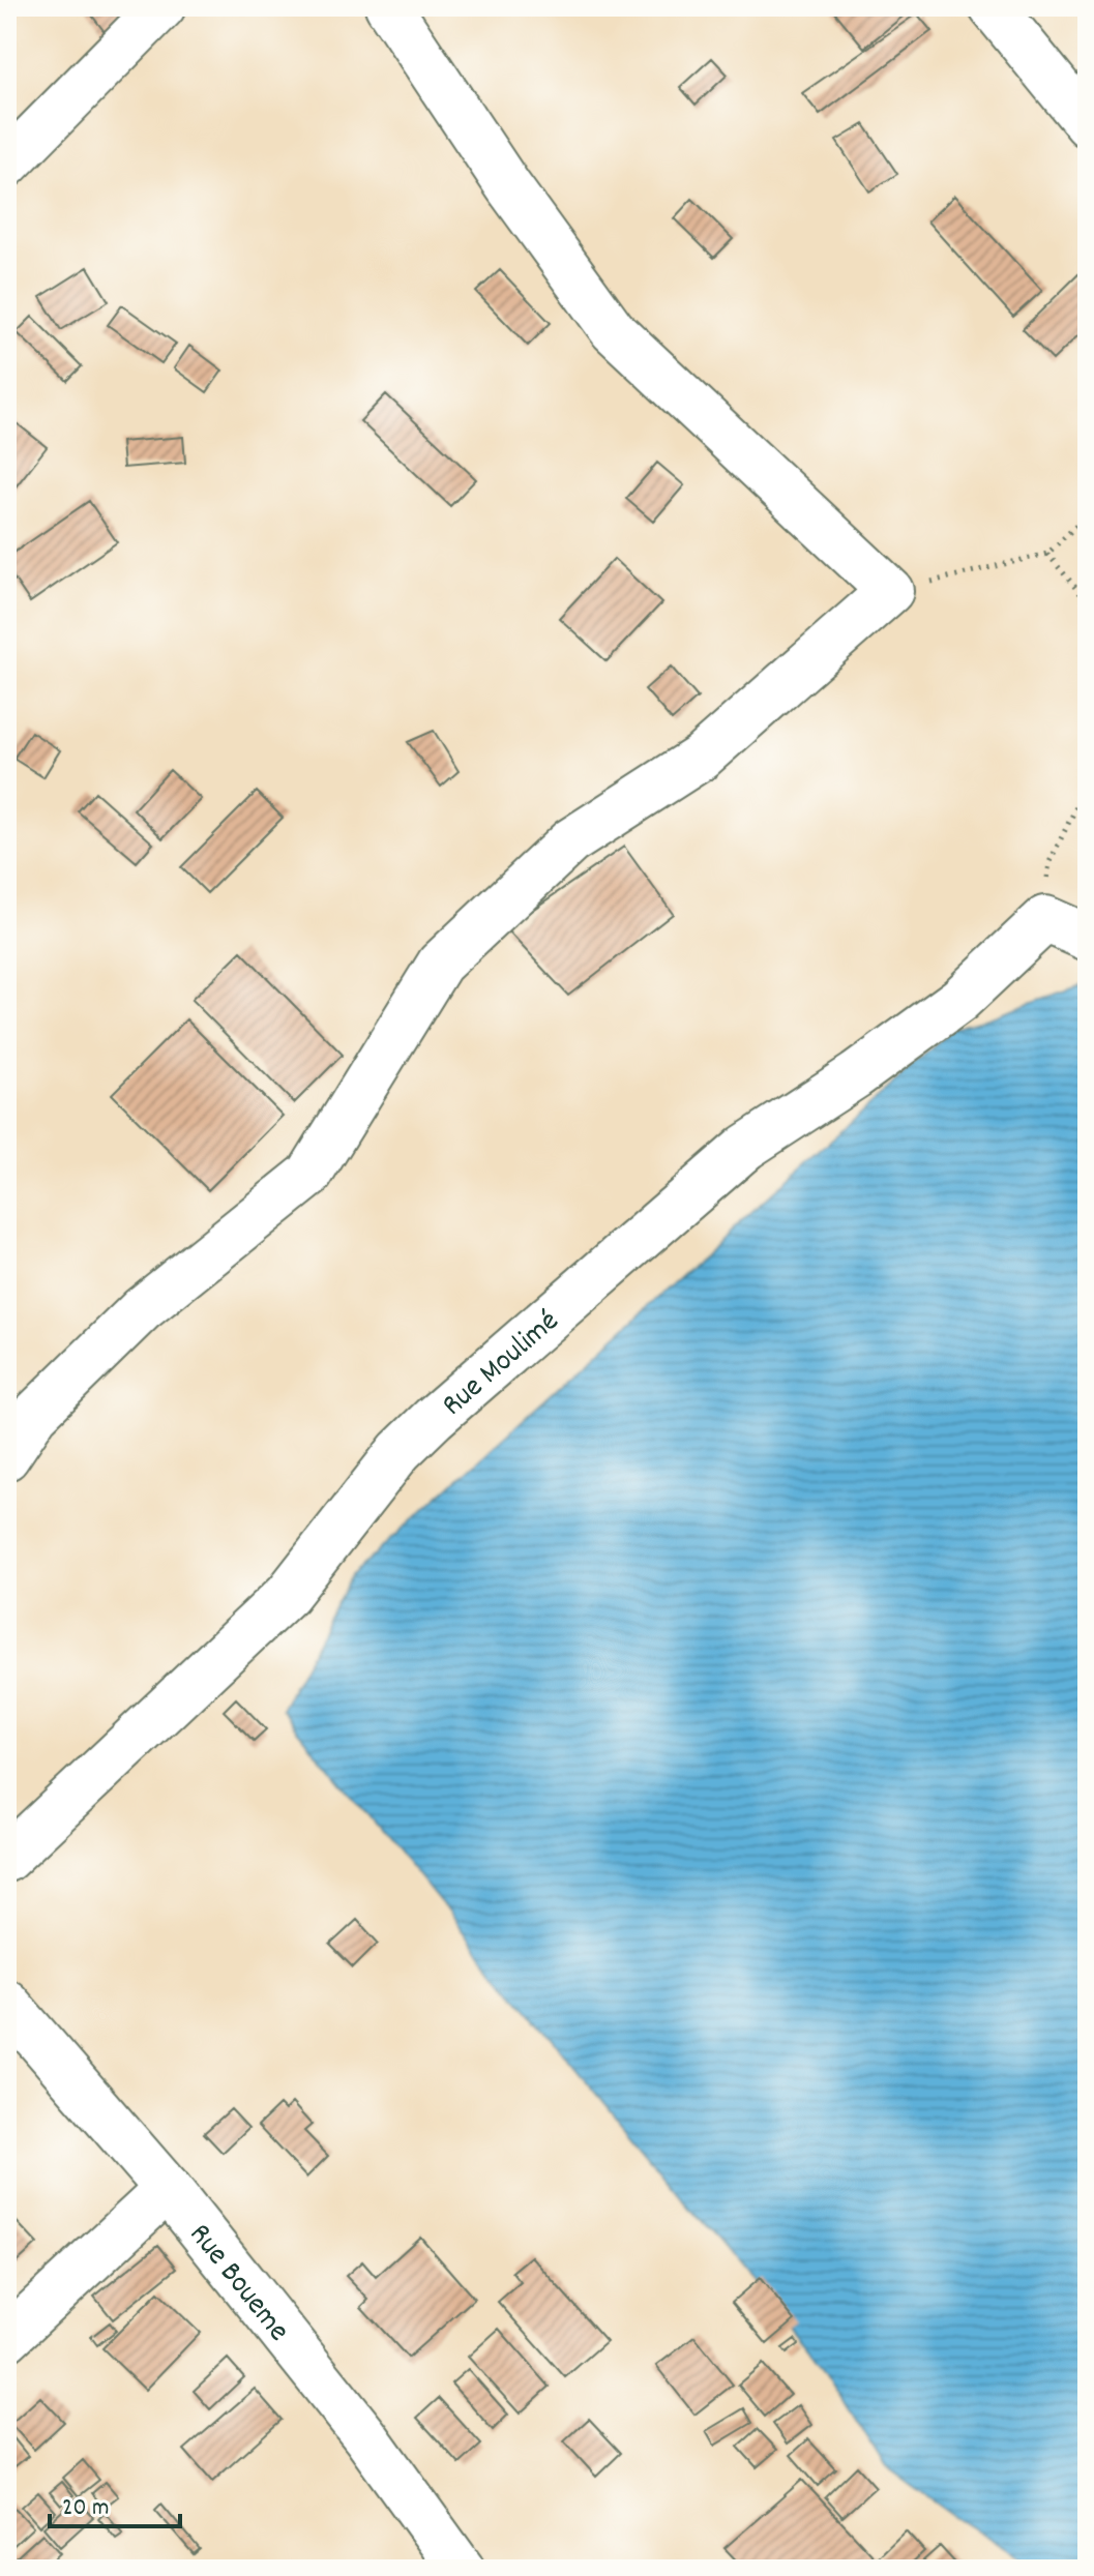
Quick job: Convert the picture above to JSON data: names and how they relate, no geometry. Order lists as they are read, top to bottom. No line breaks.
{"streets":{"street":["Rue Moulimé","Rue Boueme"]},"scale_bar":"20 m"}
